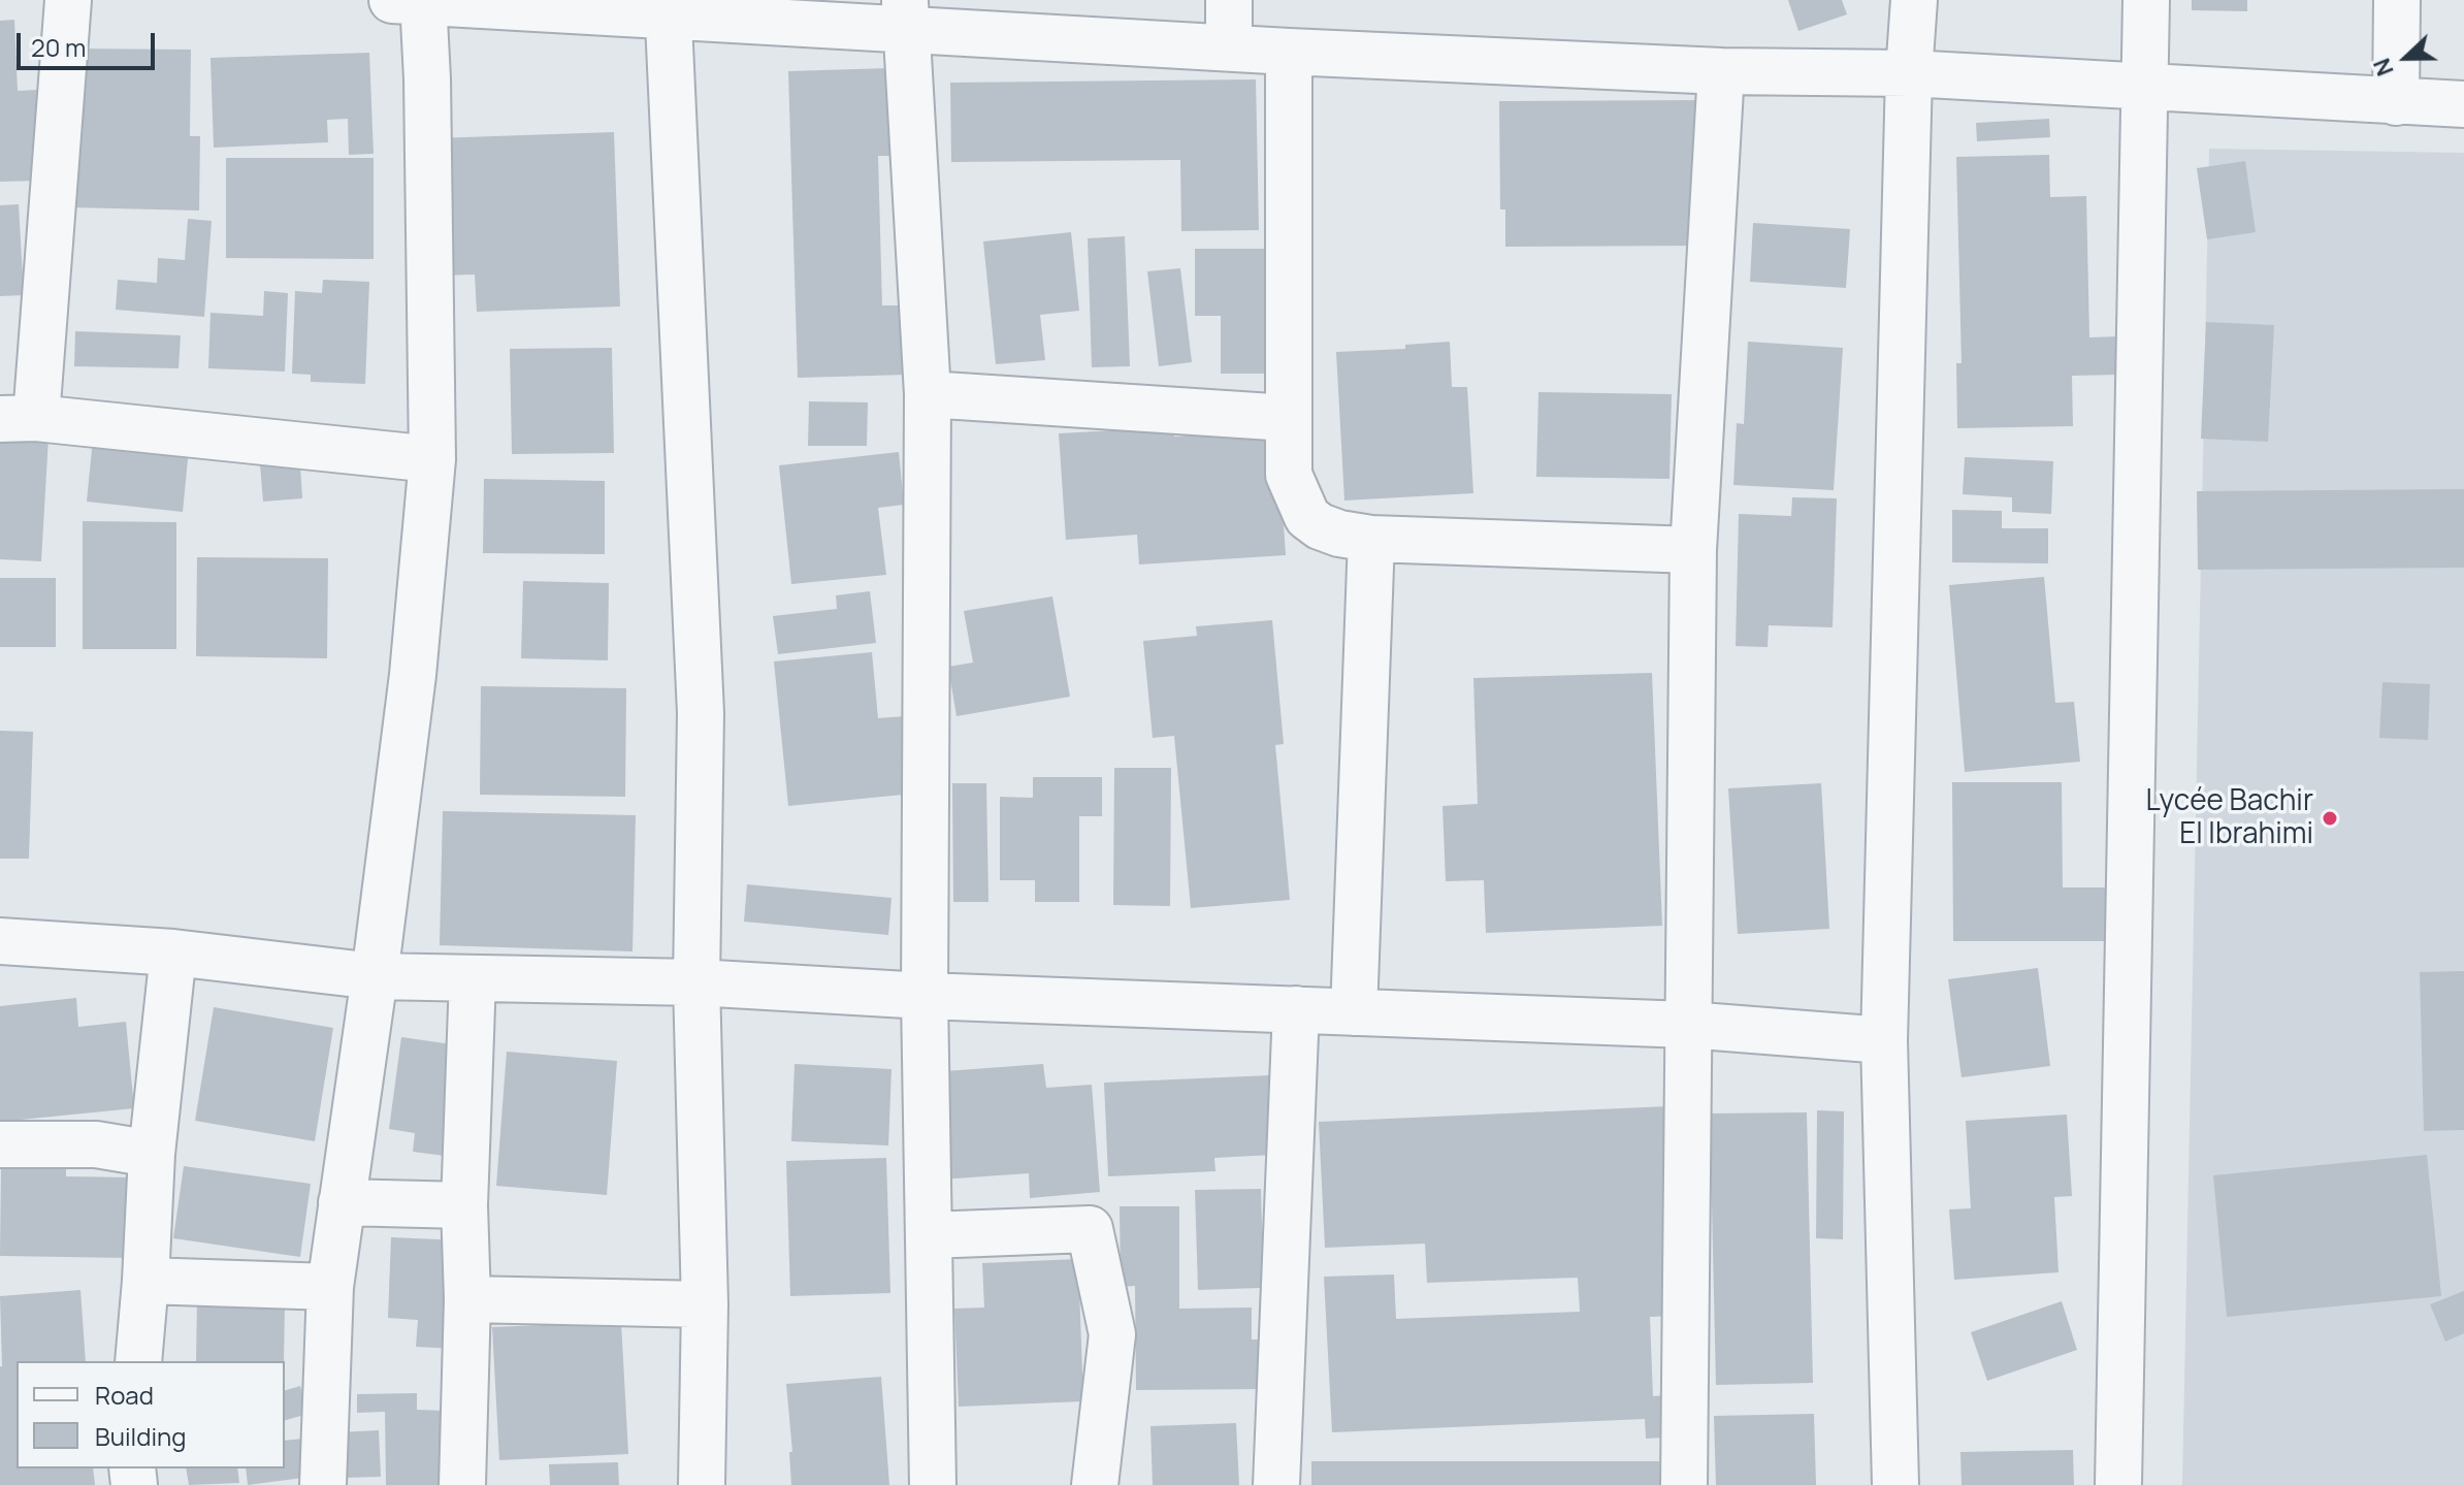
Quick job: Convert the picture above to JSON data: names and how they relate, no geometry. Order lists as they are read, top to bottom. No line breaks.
{"places":["Lycée Bachir El Ibrahimi"],"legend":["Road","Building"],"scale_bar":"20 m","north":"left"}
